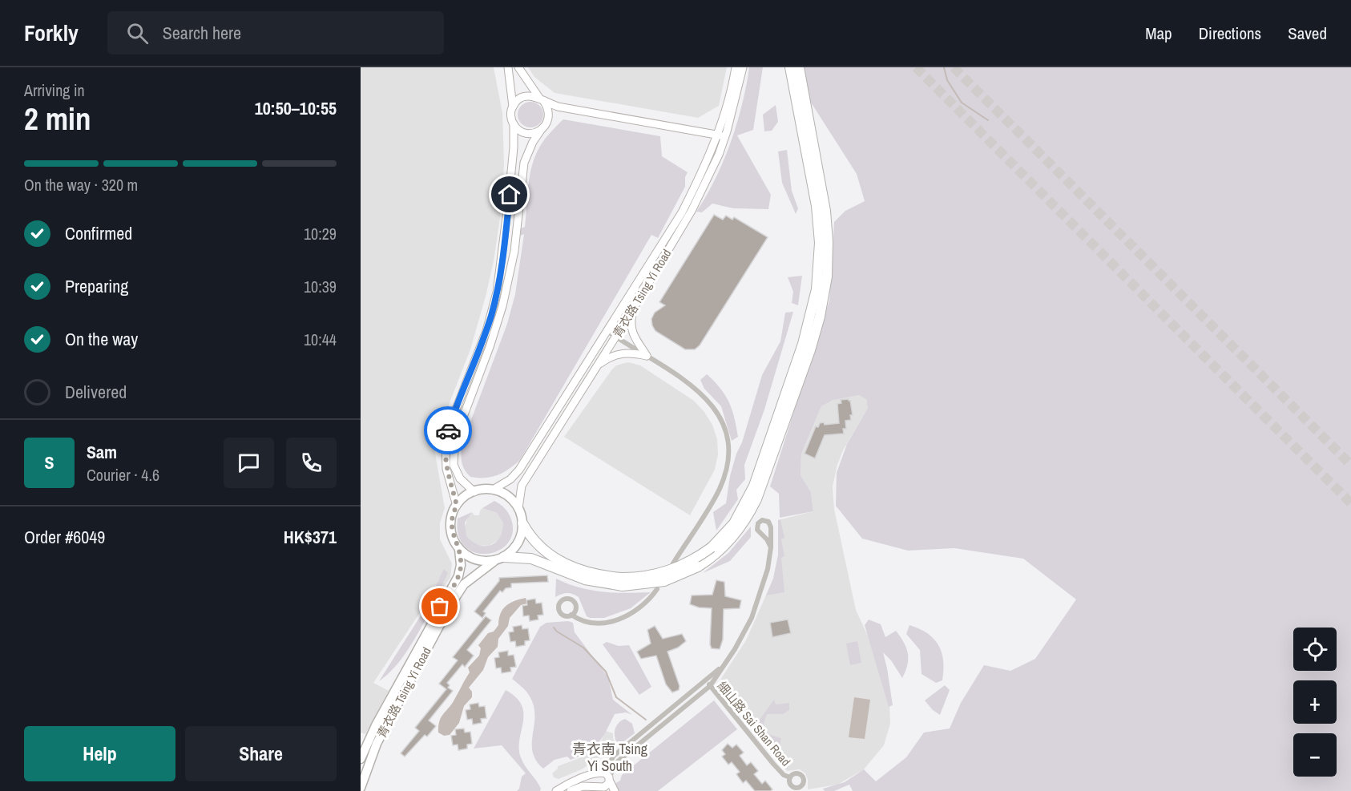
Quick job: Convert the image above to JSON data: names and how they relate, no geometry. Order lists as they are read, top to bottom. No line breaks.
{"streets":{"main road":["青衣路 Tsing Yi Road"],"street":["細山路 Sai Shan Road"]},"districts":["青衣南 Tsing Yi South"],"page":{"header":"Forkly","search":"Search here","nav":["Map","Directions","Saved"],"heading":["2 min","Arriving in","10:50–10:55"],"panel":["Sam","Courier · 4.6","Order #6049","HK$371"],"bar":"On the way · 320 m","list":[["Confirmed","10:29"],["Preparing","10:39"],["On the way","10:44"],"Delivered"],"round":"S","map_buttons":["+","−"],"buttons":["Help","Share"]}}
